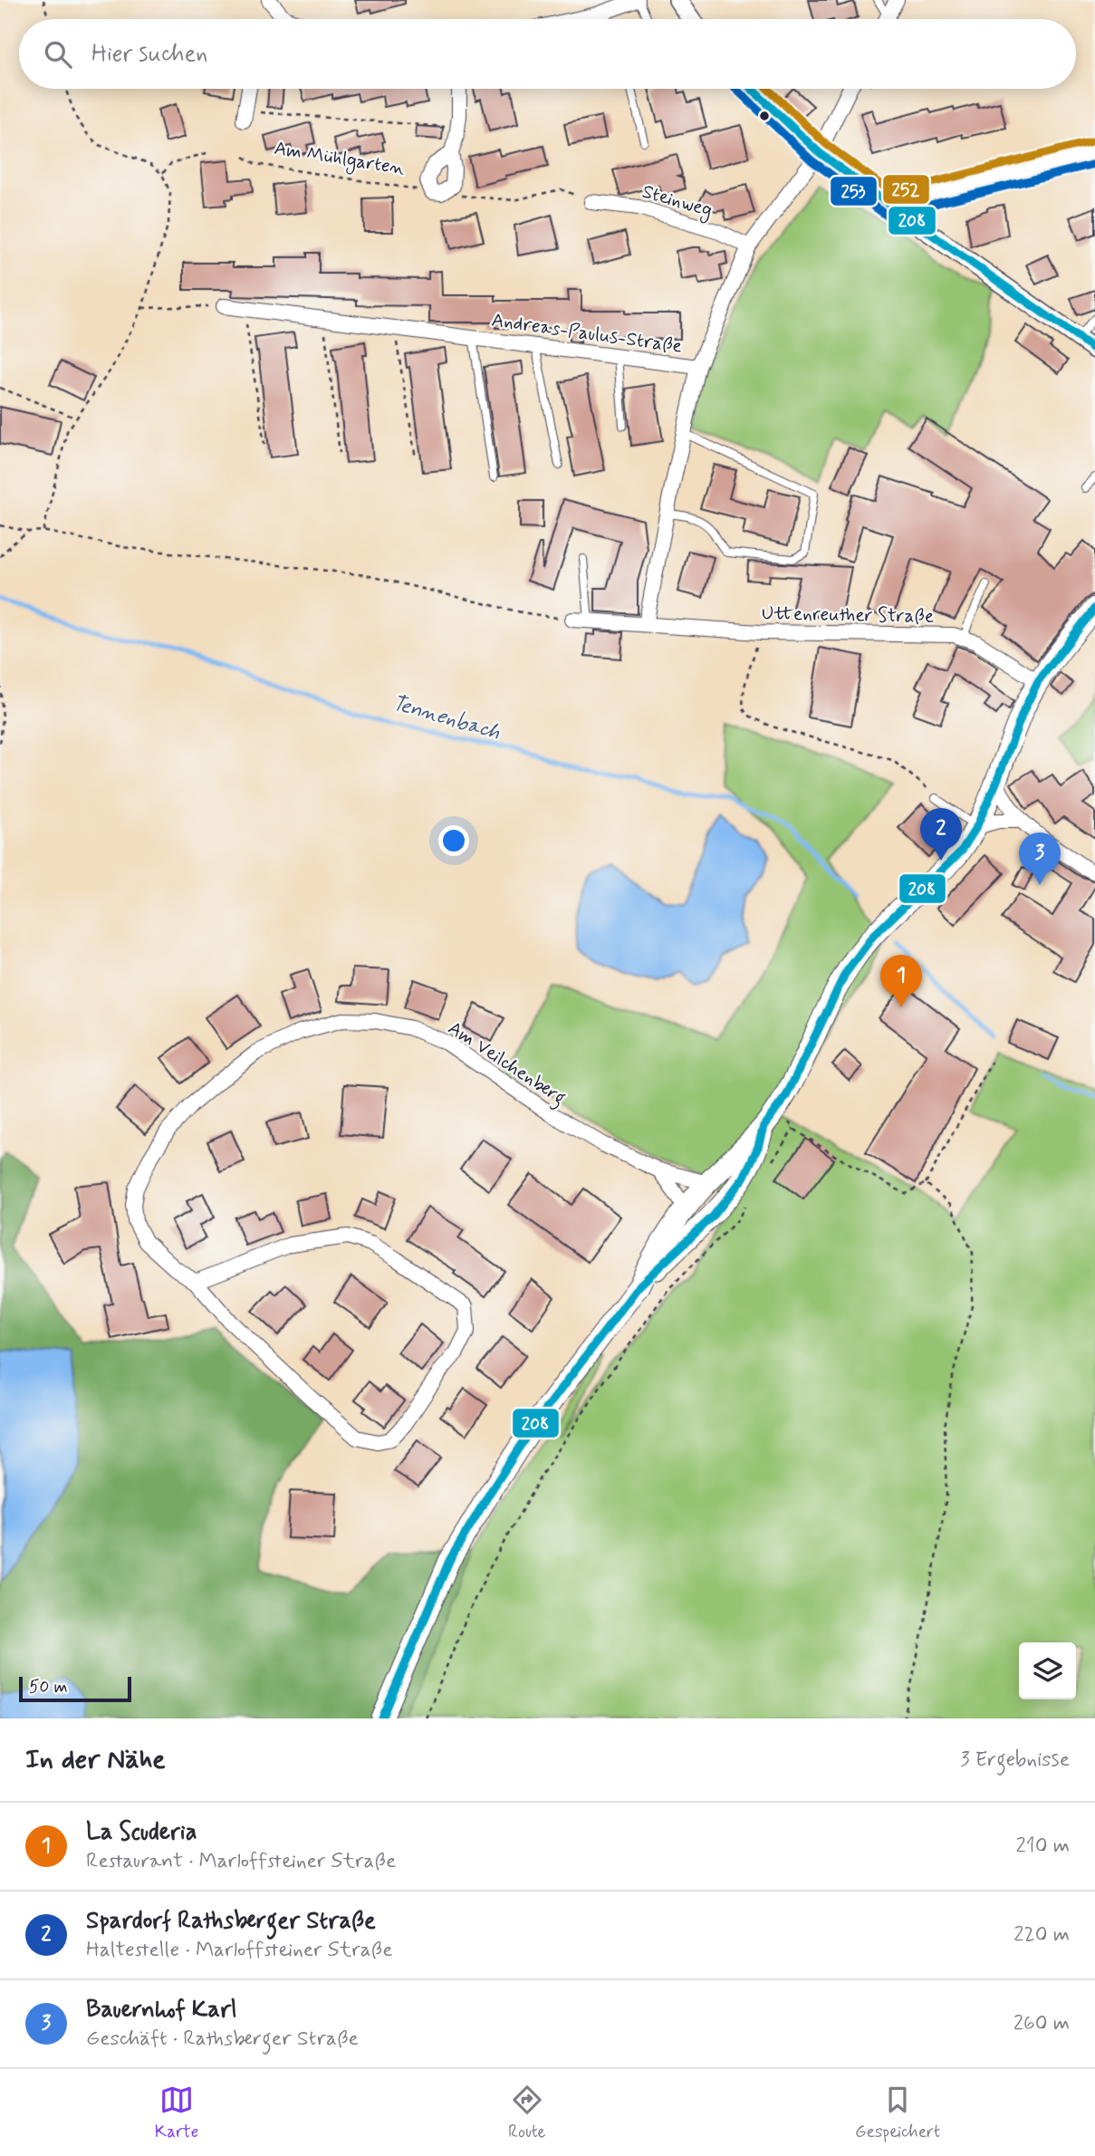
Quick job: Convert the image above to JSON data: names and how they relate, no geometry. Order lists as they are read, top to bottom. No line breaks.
{"streets":{"street":["Am Mühlgarten","Steinweg","Andreas-Paulus-Straße","Uttenreuther Straße","Am Veilchenberg"]},"crossings":[["Am Mühlgarten","Steinweg"],["Steinweg","Andreas-Paulus-Straße"]],"water":["Tennenbach"],"lines":["transit line 208","transit line 253","transit line 252"],"scale_bar":"50 m","page":{"search":"Hier suchen","pins":["2","3","1"],"scale":"50 m","heading":["In der Nähe","3 Ergebnisse"],"list":[{"mark":"1","name":"La Scuderia","note":"Restaurant · Marloffsteiner Straße","value":"210 m"},{"mark":"2","name":"Spardorf Rathsberger Straße","note":"Haltestelle · Marloffsteiner Straße","value":"220 m"},{"mark":"3","name":"Bauernhof Karl","note":"Geschäft · Rathsberger Straße","value":"260 m"}],"nav":["Karte","Route","Gespeichert"]}}
